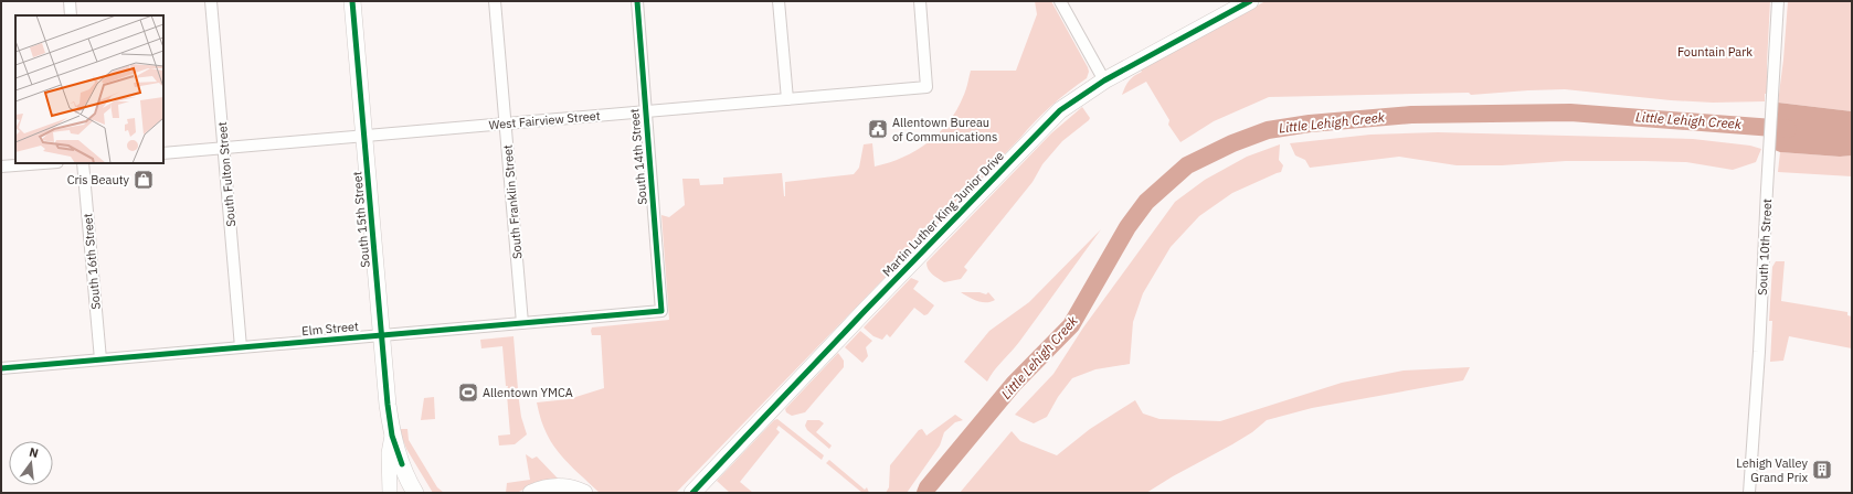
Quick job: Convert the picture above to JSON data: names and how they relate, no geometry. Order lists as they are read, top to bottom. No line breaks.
{"streets":{"main road":["Martin Luther King Junior Drive","South 15th Street"],"street":["West Fairview Street","South 14th Street","South Fulton Street","South Franklin Street","South 10th Street","South 16th Street","Elm Street"]},"crossings":[["West Fairview Street","South 14th Street"],["West Fairview Street","South Fulton Street"],["West Fairview Street","South Franklin Street"],["West Fairview Street","South 15th Street"],["South 14th Street","Elm Street"],["South Fulton Street","Elm Street"],["South Franklin Street","Elm Street"],["South 15th Street","Elm Street"],["South 16th Street","Elm Street"]],"water":["Little Lehigh Creek"],"parks":["Fountain Park"],"places":{"public building":["Allentown Bureau of Communications"],"shop":["Cris Beauty"],"sports":["Allentown YMCA"],"building":["Lehigh Valley Grand Prix"]},"north":"top"}
